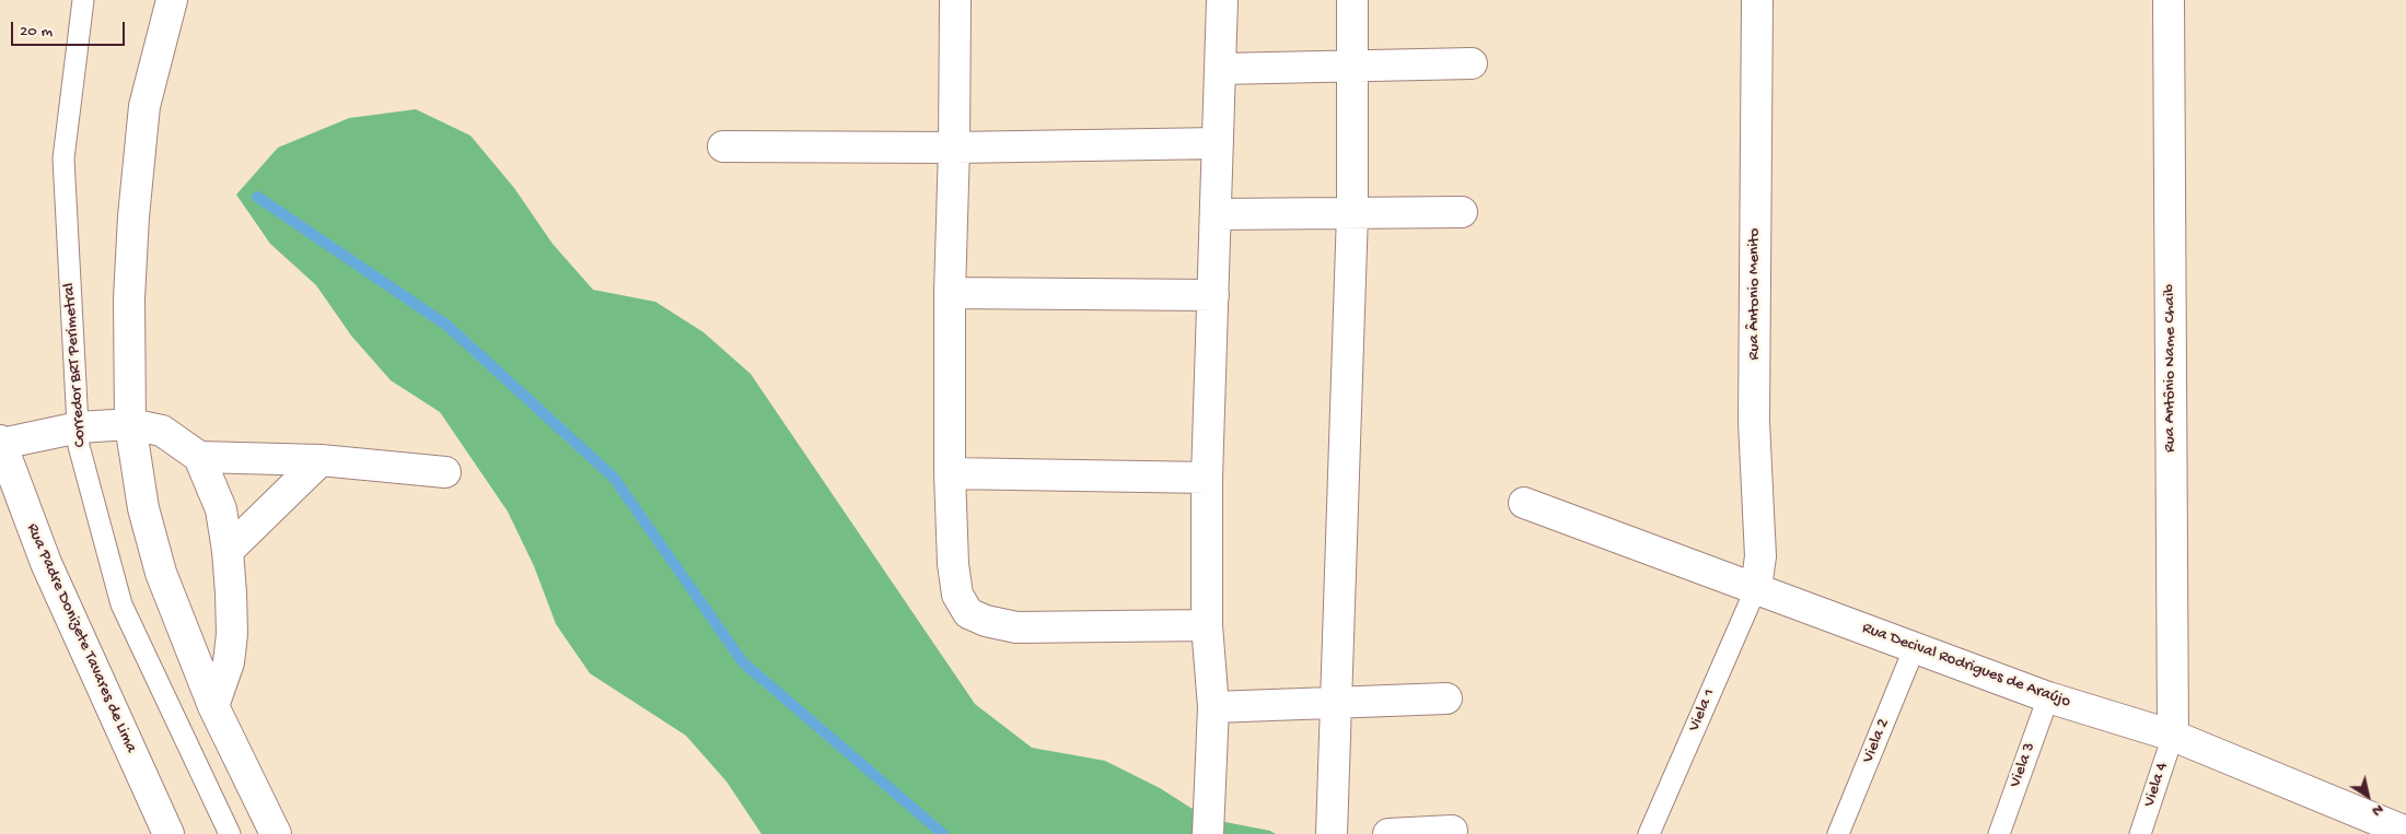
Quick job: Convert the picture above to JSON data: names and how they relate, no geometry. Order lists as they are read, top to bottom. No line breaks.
{"streets":{"street":["Rua Ântonio Menito","Rua Antônio Name Chaib","Rua Padre Donizete Tavares de Lima","Rua Decival Rodrigues de Araújo"],"lane":["Corredor BRT Perimetral","Viela 1","Viela 2","Viela 3","Viela 4"]},"crossings":[["Rua Ântonio Menito","Rua Decival Rodrigues de Araújo"],["Rua Ântonio Menito","Viela 1"],["Rua Antônio Name Chaib","Rua Decival Rodrigues de Araújo"],["Rua Antônio Name Chaib","Viela 4"],["Rua Decival Rodrigues de Araújo","Viela 1"],["Rua Decival Rodrigues de Araújo","Viela 2"],["Rua Decival Rodrigues de Araújo","Viela 3"],["Rua Decival Rodrigues de Araújo","Viela 4"]],"scale_bar":"20 m","north":"bottom right"}
